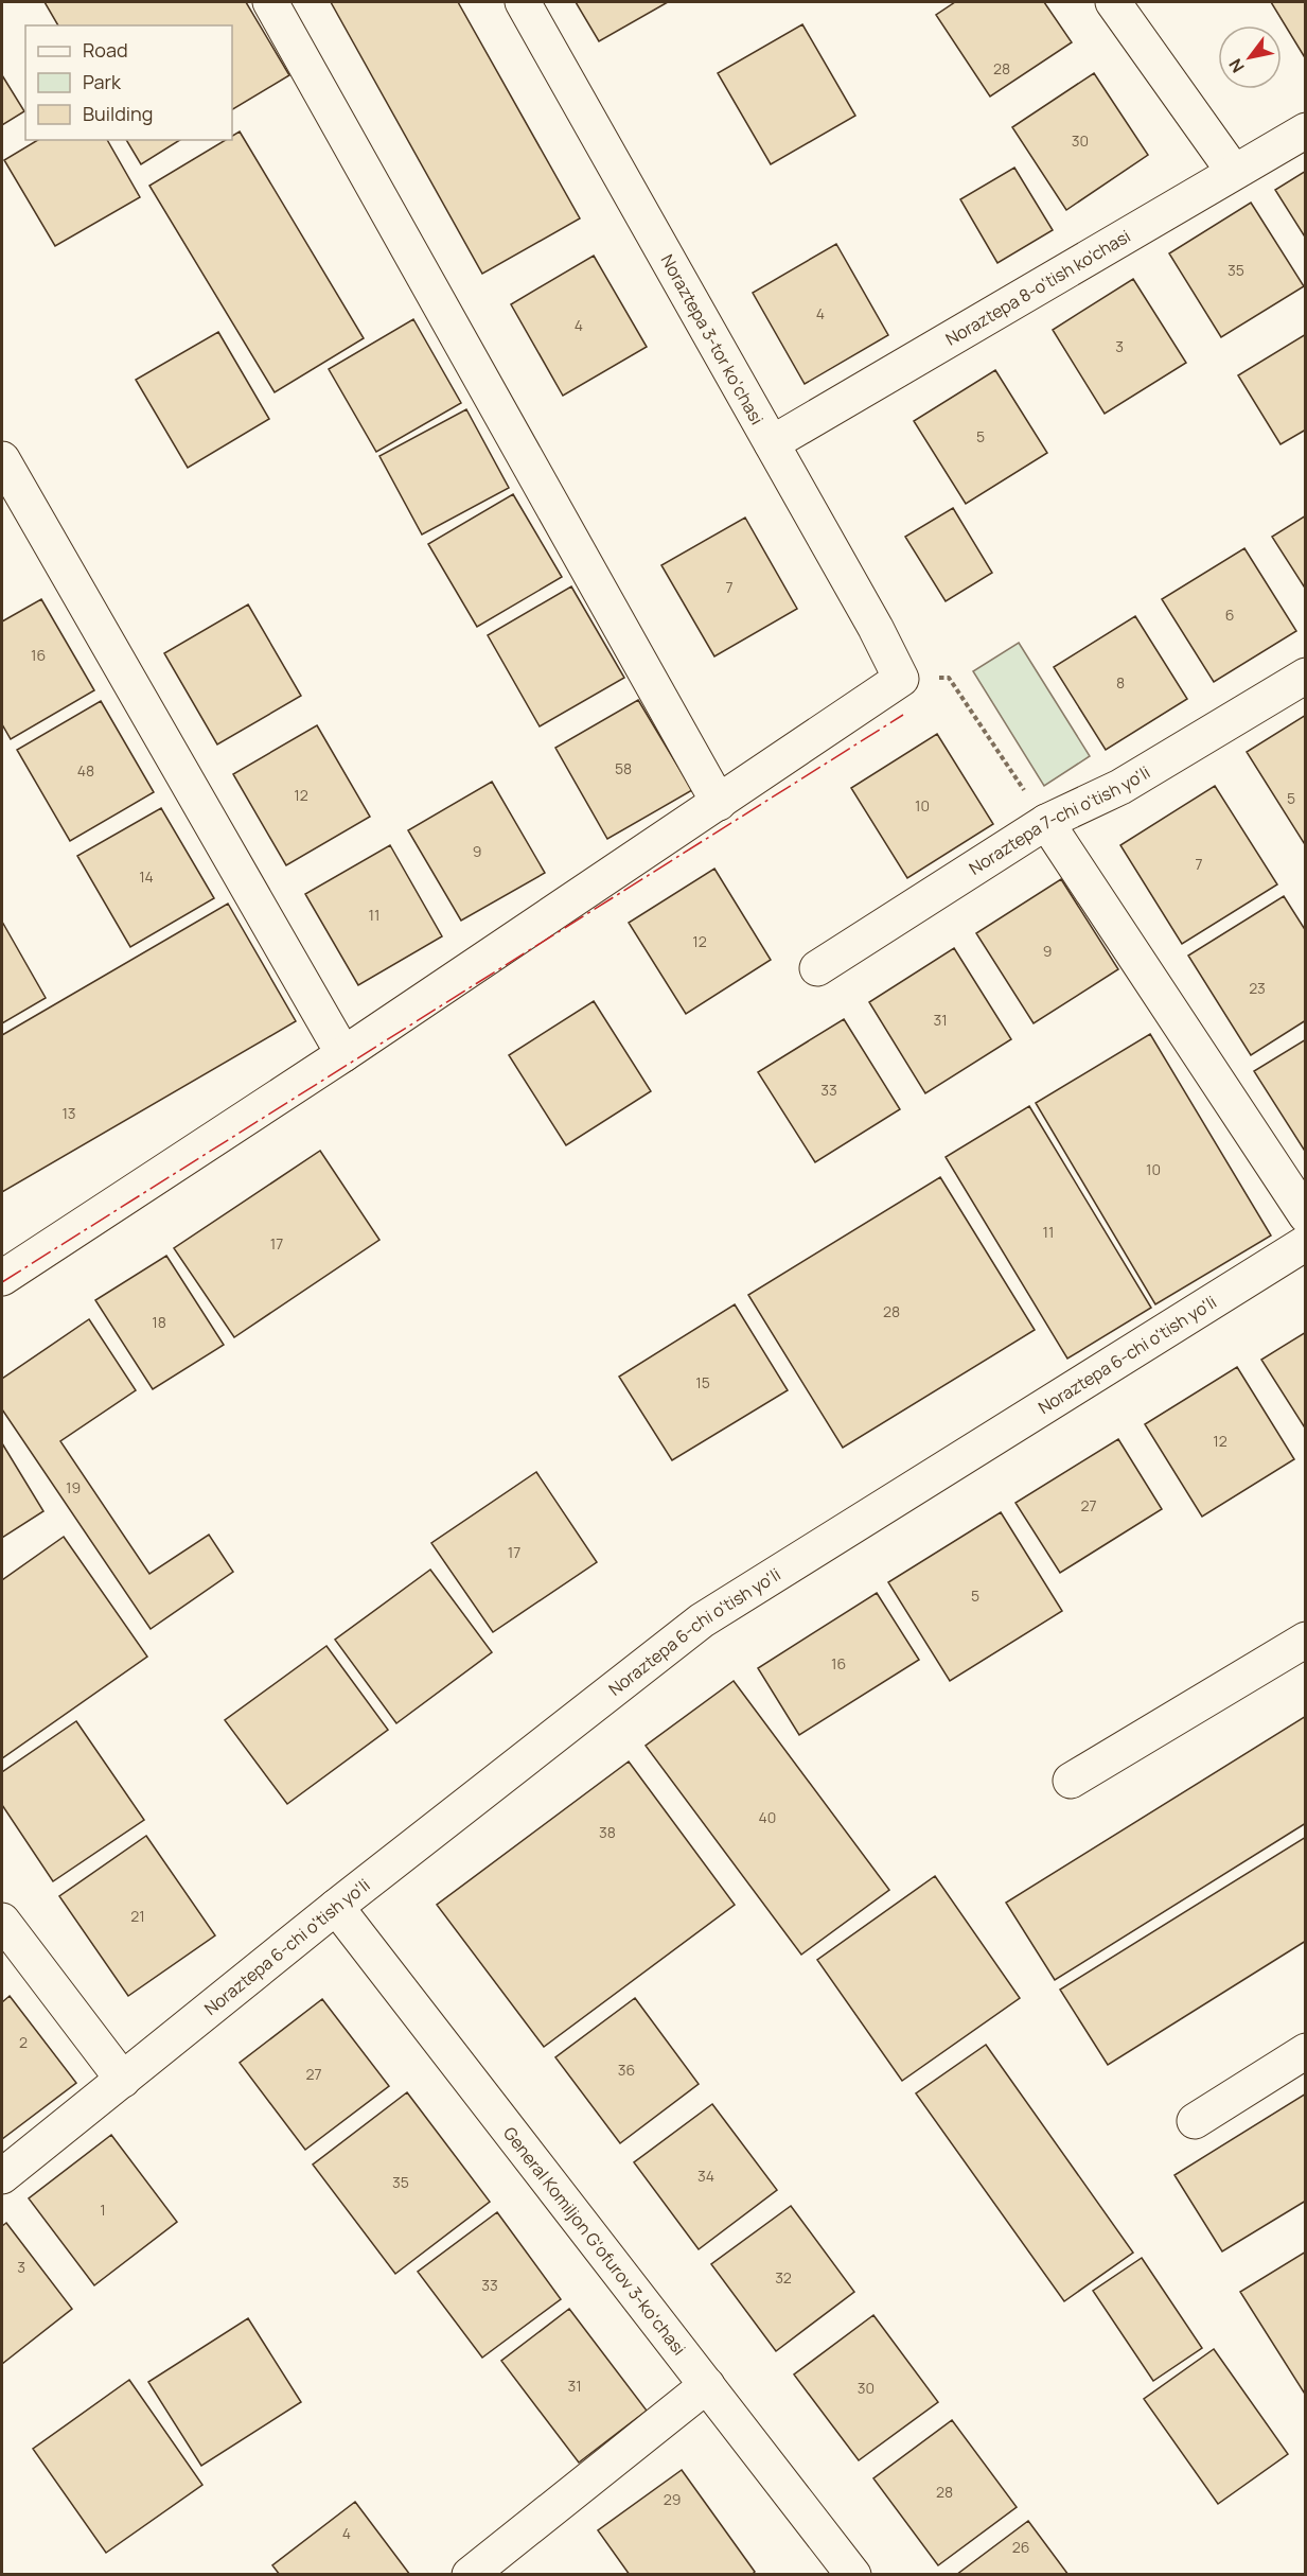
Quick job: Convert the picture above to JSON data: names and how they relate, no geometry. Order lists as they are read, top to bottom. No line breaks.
{"streets":{"street":["Noraztepa 8-o'tish ko'chasi","Noraztepa 3-tor ko‘chasi","Noraztepa 7-chi o'tish yo'li","Noraztepa 6-chi o'tish yo'li","General Komiljon Gʻofurov 3-koʻchasi"]},"crossings":[["Noraztepa 8-o'tish ko'chasi","Noraztepa 3-tor ko‘chasi"],["Noraztepa 6-chi o'tish yo'li","General Komiljon Gʻofurov 3-koʻchasi"]],"house_numbers":["28","30","35","4","4","3","5","7","6","16","8","58","48","12","5","10","9","7","14","11","12","9","23","31","33","13","10","11","17","28","18","15","12","19","27","17","5","16","40","38","21","2","36","27","34","35","1","3","32","33","31","30","28","29","4","26"],"legend":["Road","Park","Building"],"north":"bottom left"}
